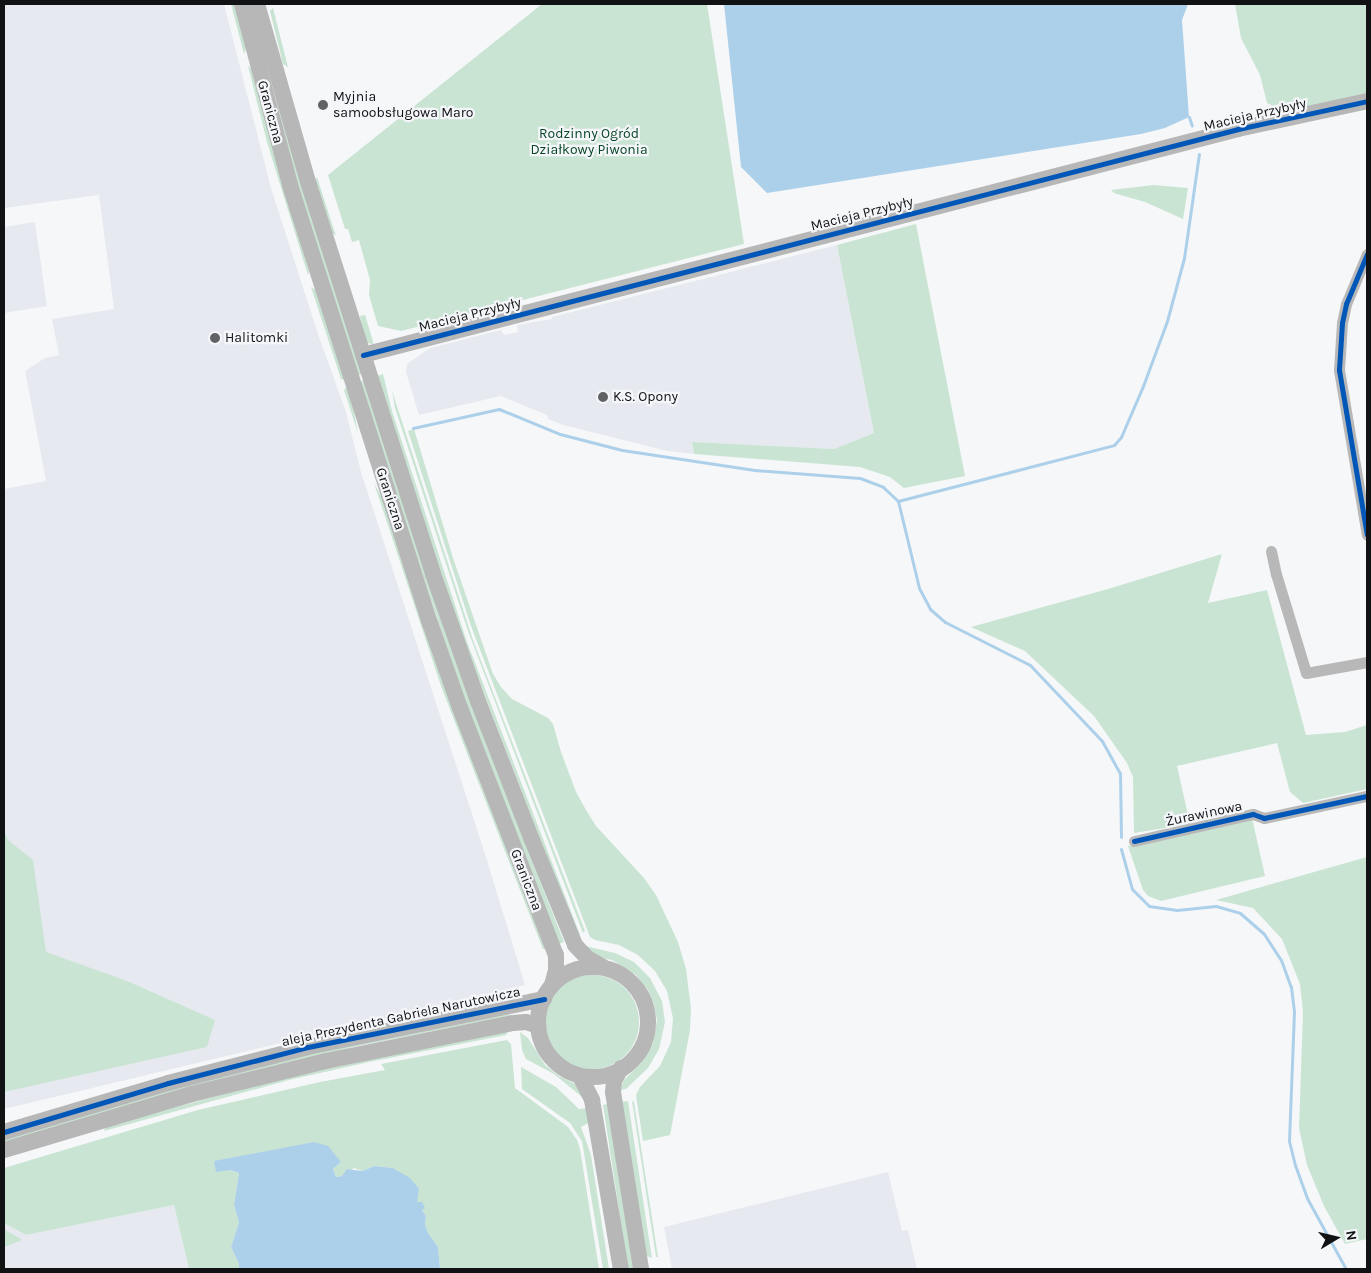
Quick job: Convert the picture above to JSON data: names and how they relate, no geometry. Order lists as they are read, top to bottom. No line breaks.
{"streets":{"main road":["Graniczna","Macieja Przybyły","aleja Prezydenta Gabriela Narutowicza"],"street":["Żurawinowa"]},"crossings":[["Graniczna","Macieja Przybyły"],["Graniczna","aleja Prezydenta Gabriela Narutowicza"]],"parks":["Rodzinny Ogród Działkowy Piwonia"],"places":["Myjnia samoobsługowa Maro","Halitomki","K.S. Opony"],"north":"right"}
